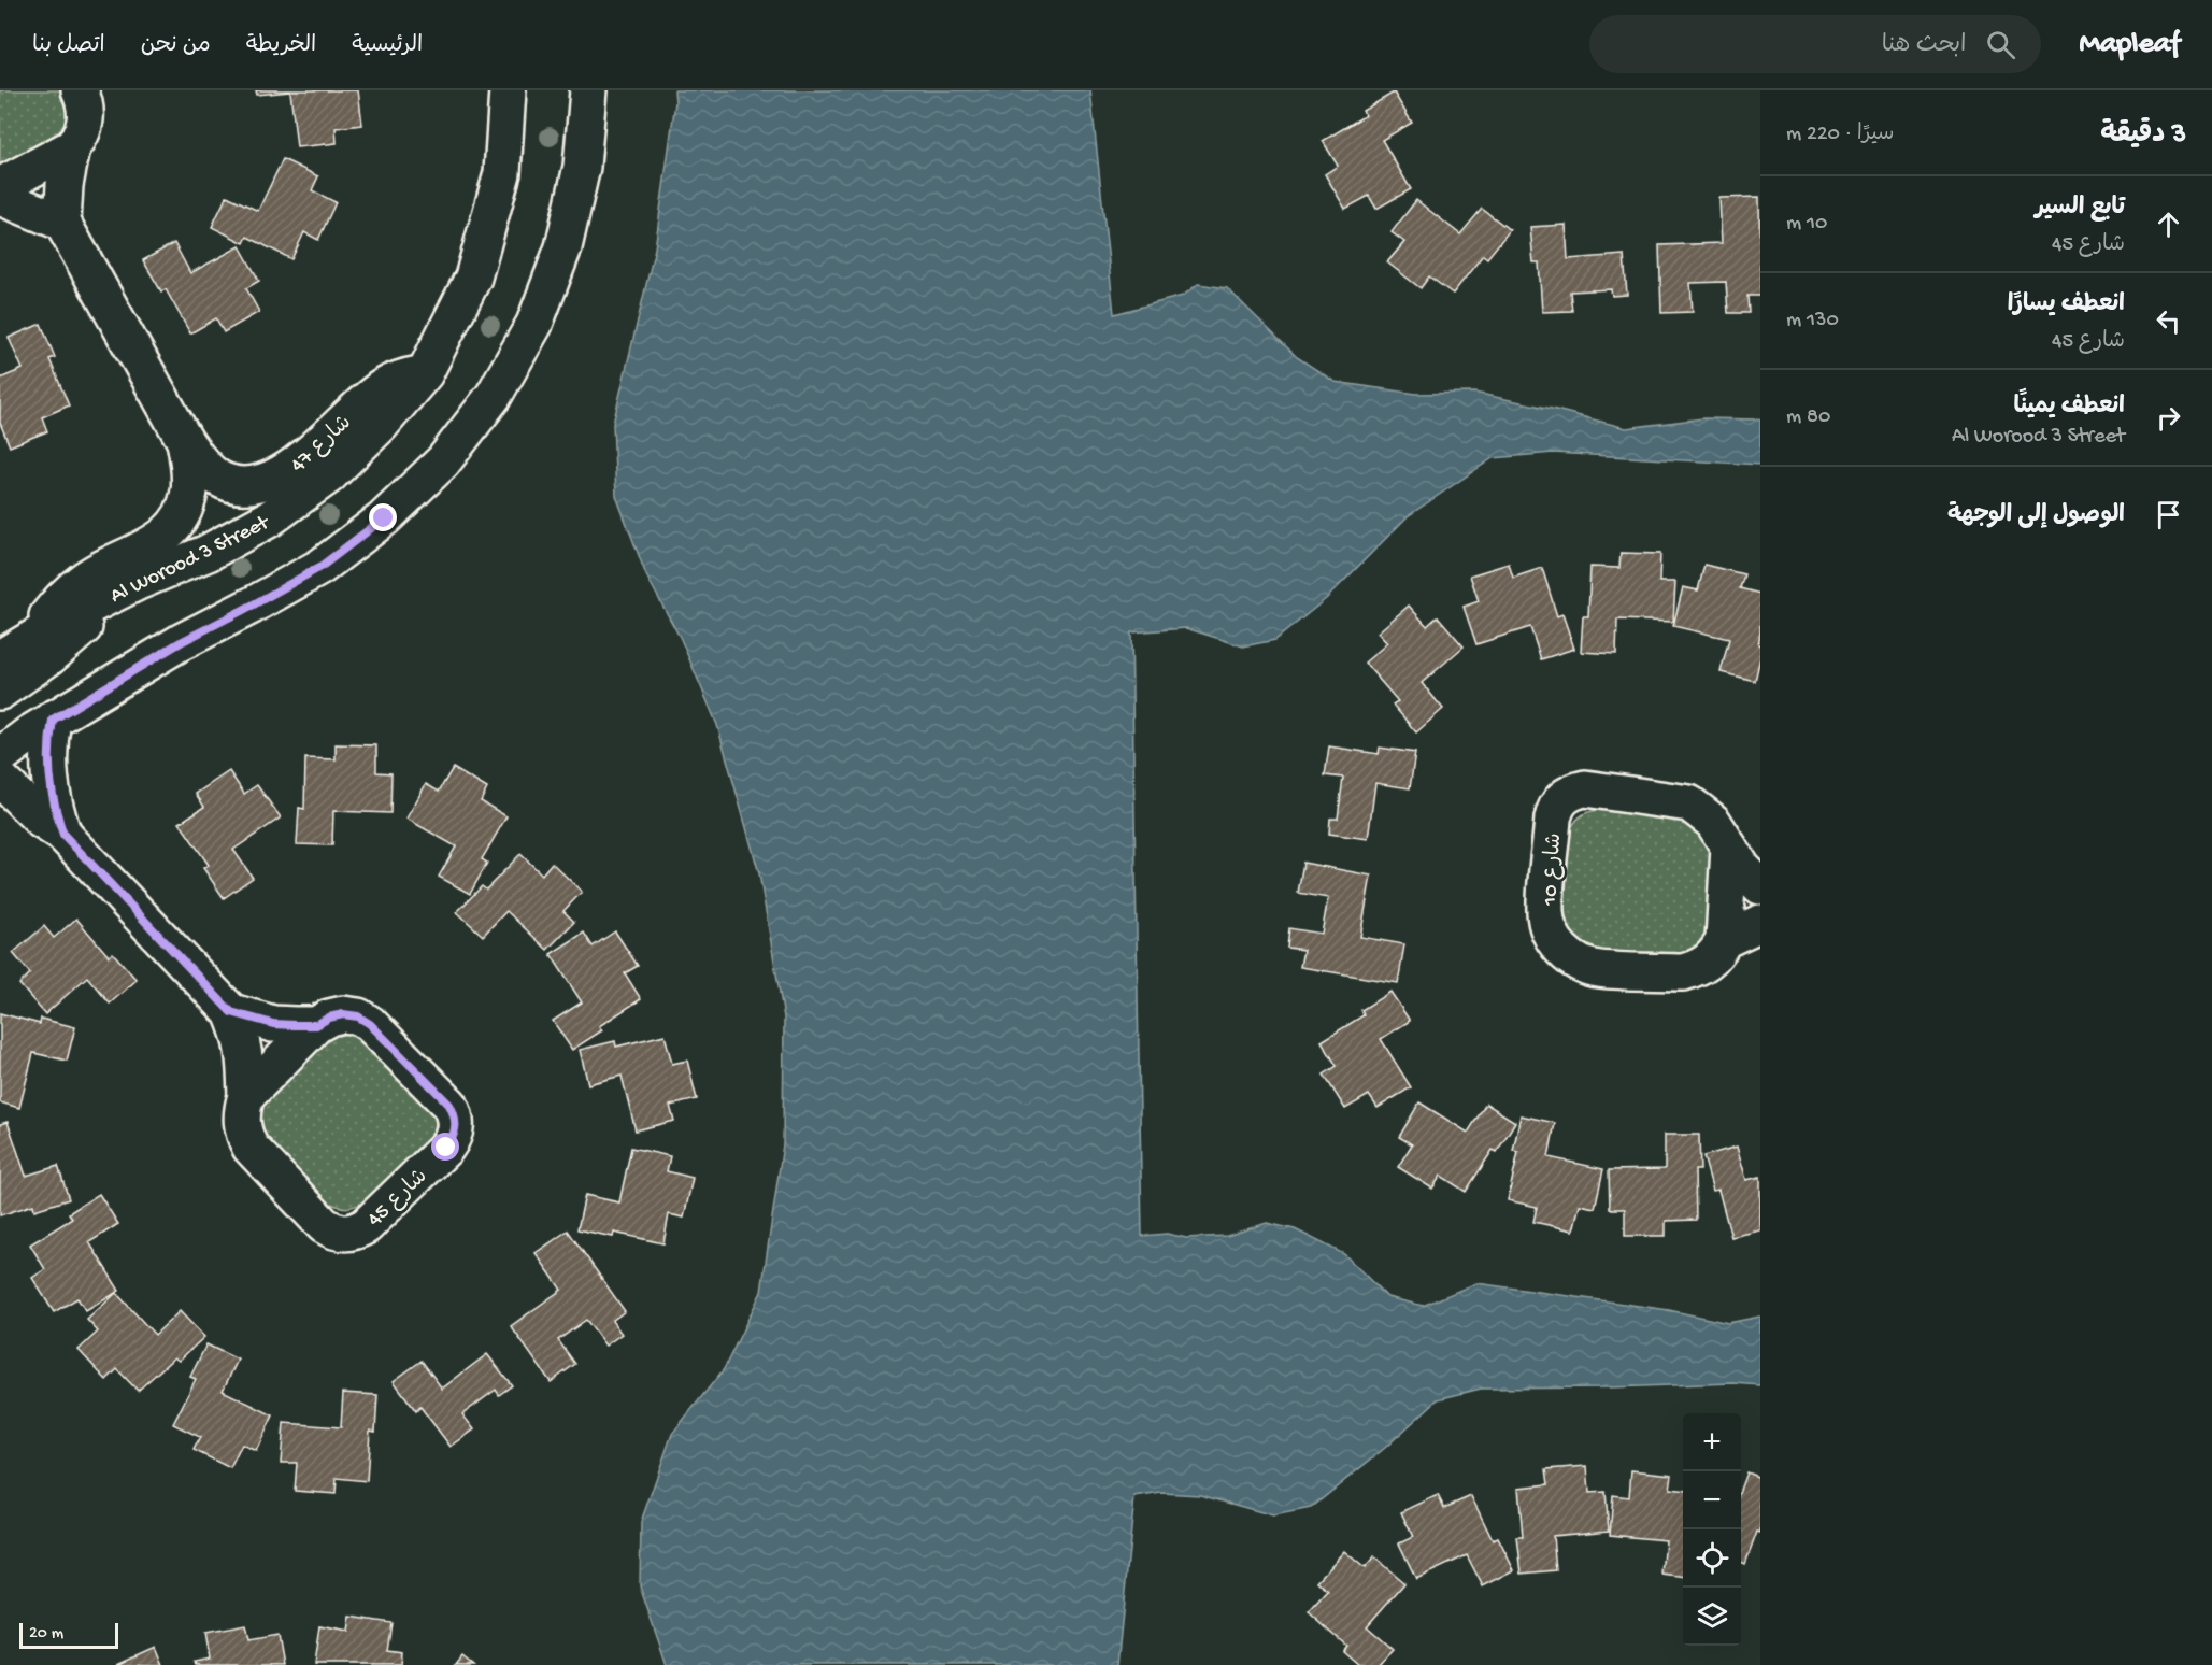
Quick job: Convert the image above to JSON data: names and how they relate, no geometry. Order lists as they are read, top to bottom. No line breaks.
{"streets":{"street":["شارع 47","Al Worood 3 Street","شارع 10","شارع 45"]},"crossings":[["شارع 47","Al Worood 3 Street"]],"scale_bar":"20 m","page":{"header":"Mapleaf","search":"ابحث هنا","nav":["الرئيسية","الخريطة","من نحن","اتصل بنا"],"heading":["3 دقيقة","سيرًا · 220 m"],"list":[["تابع السير","شارع 45","10 m"],["انعطف يسارًا","شارع 45","130 m"],["انعطف يمينًا","Al Worood 3 Street","80 m"],"الوصول إلى الوجهة"],"map_buttons":["+","−"],"scale":"20 m"}}
